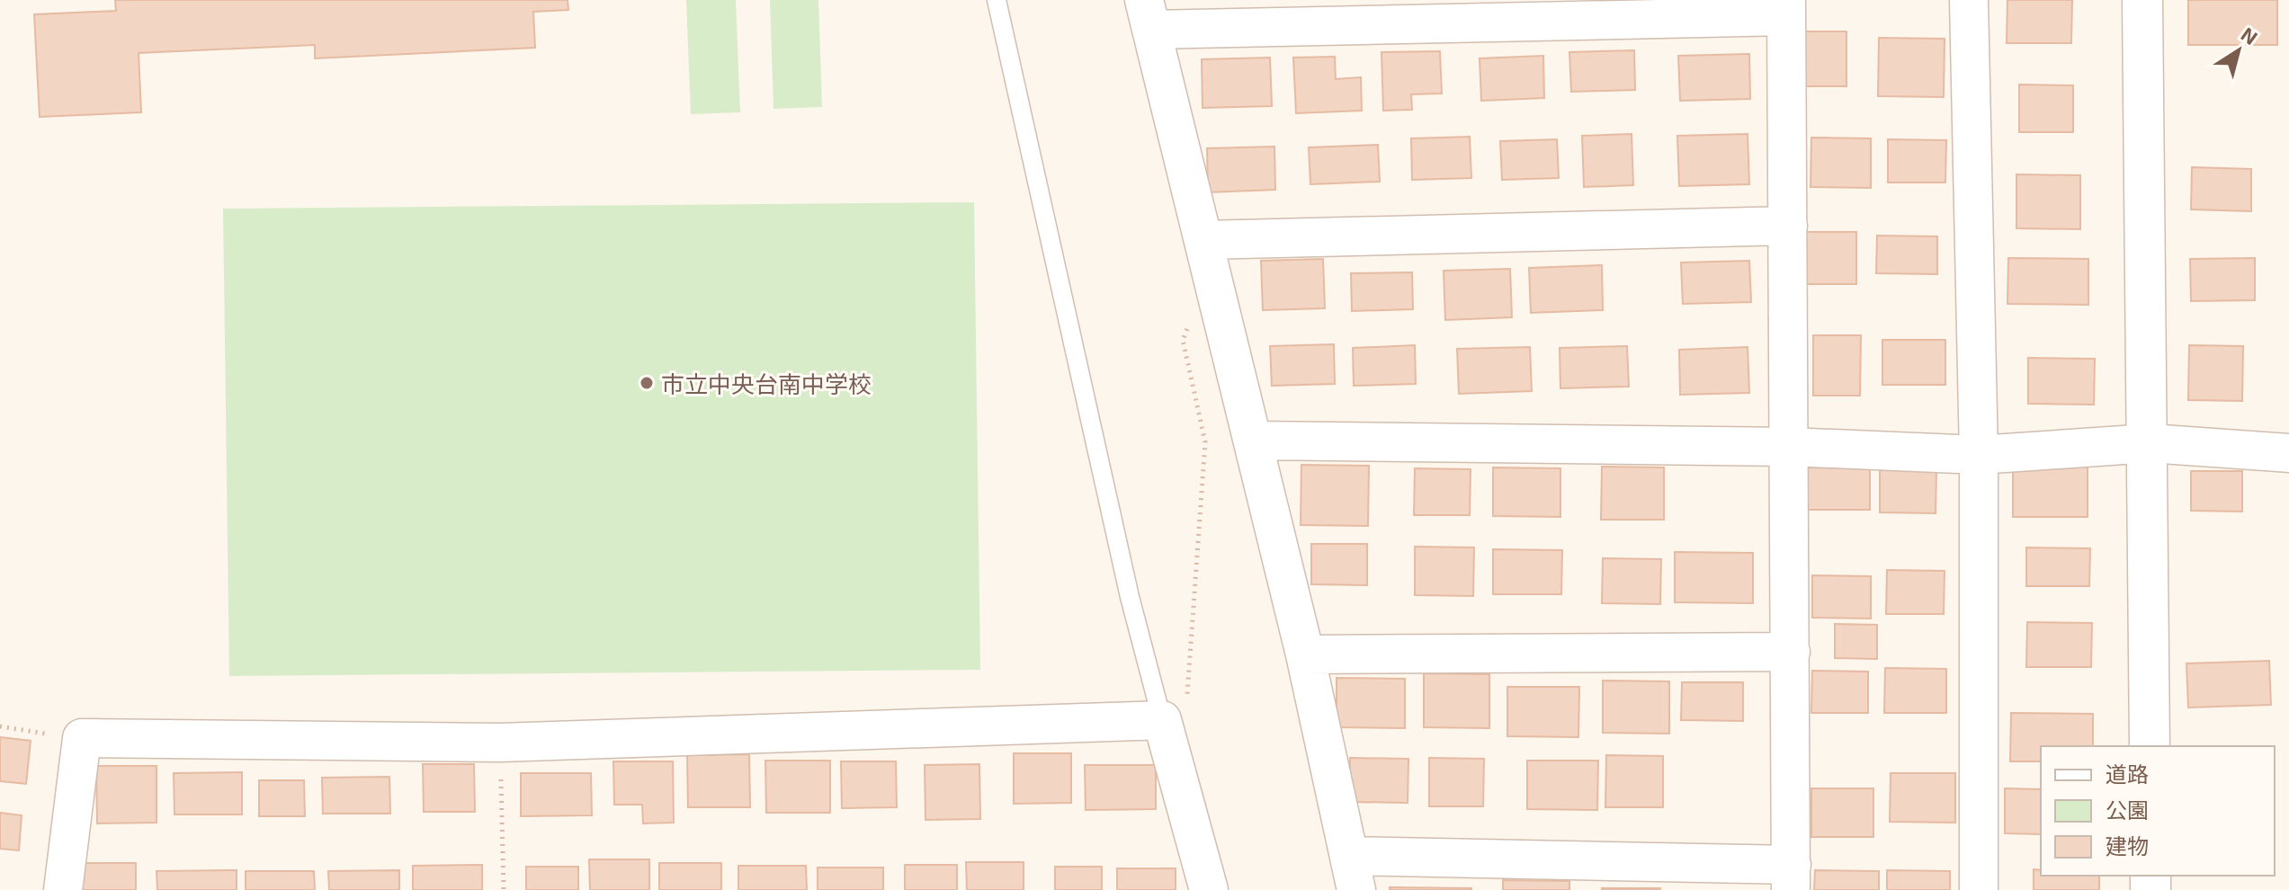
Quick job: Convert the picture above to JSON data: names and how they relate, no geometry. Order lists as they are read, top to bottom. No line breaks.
{"places":["市立中央台南中学校"],"legend":["道路","公園","建物"],"north":"top right"}
